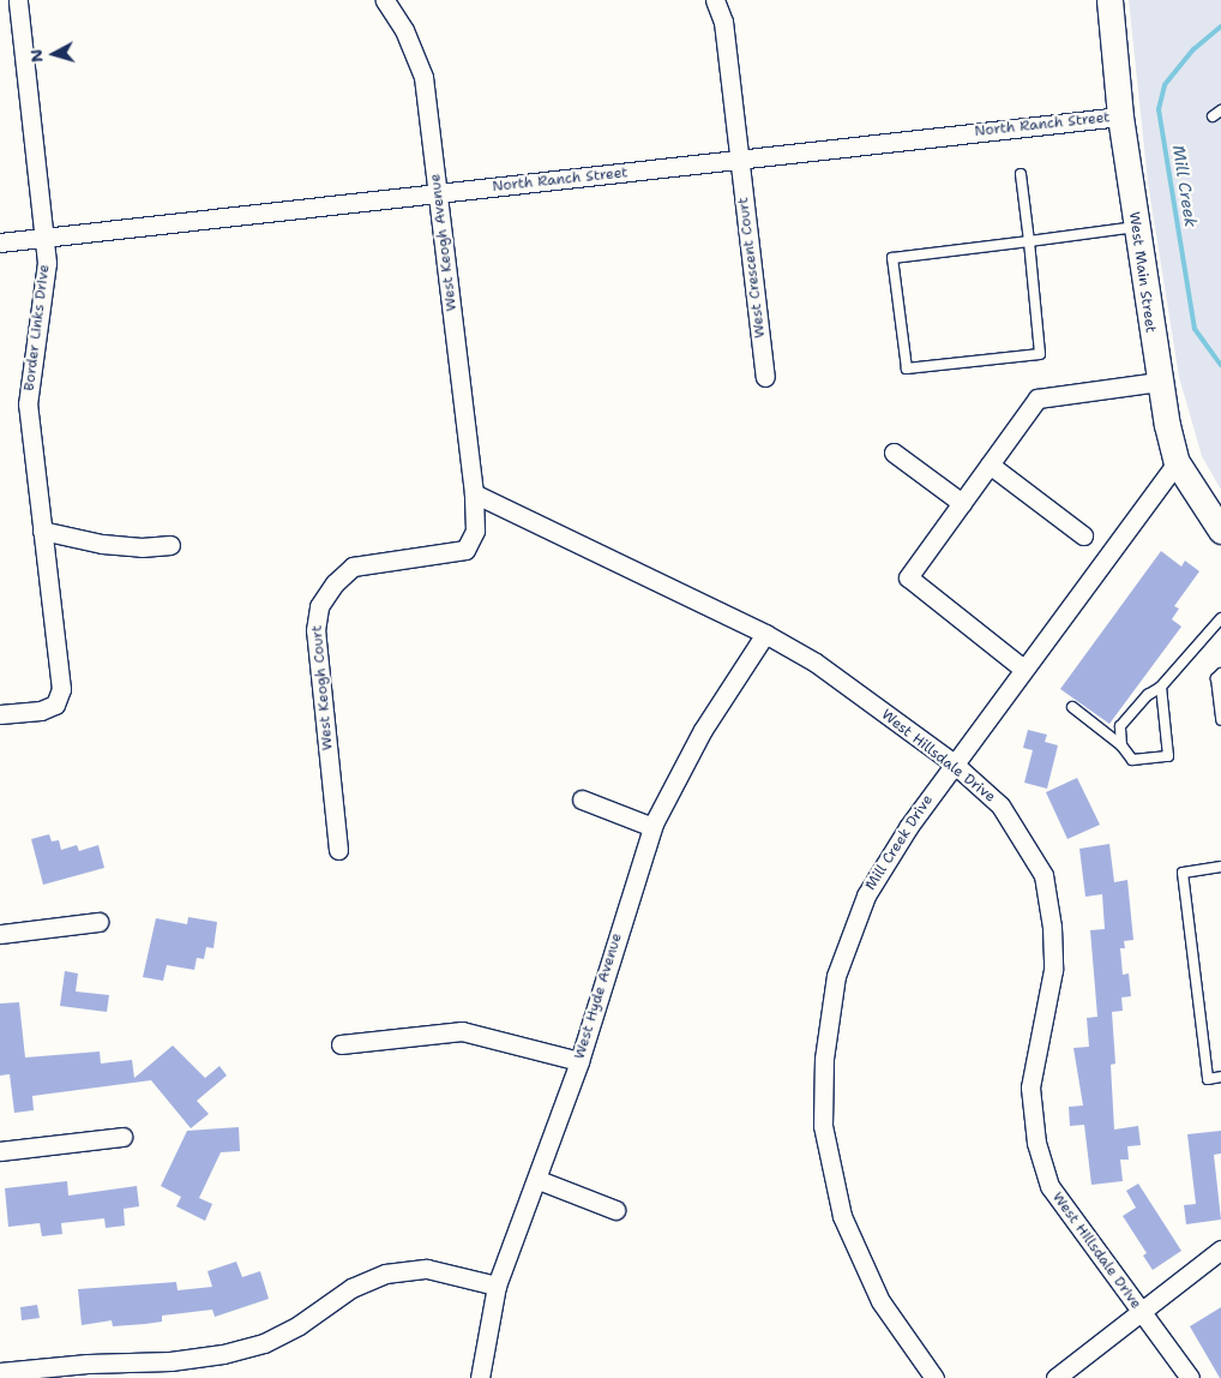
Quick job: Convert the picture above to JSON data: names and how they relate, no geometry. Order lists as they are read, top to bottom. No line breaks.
{"streets":{"street":["North Ranch Street","West Keogh Avenue","West Crescent Court","West Main Street","Border Links Drive","West Keogh Court","West Hillsdale Drive","Mill Creek Drive","West Hyde Avenue"]},"crossings":[["North Ranch Street","West Keogh Avenue"],["North Ranch Street","West Crescent Court"],["North Ranch Street","West Main Street"],["North Ranch Street","Border Links Drive"],["West Keogh Avenue","West Keogh Court"],["West Keogh Avenue","West Hillsdale Drive"],["West Main Street","Mill Creek Drive"],["West Keogh Court","West Hillsdale Drive"],["West Hillsdale Drive","Mill Creek Drive"],["West Hillsdale Drive","West Hyde Avenue"]],"water":["Mill Creek"],"north":"left"}
